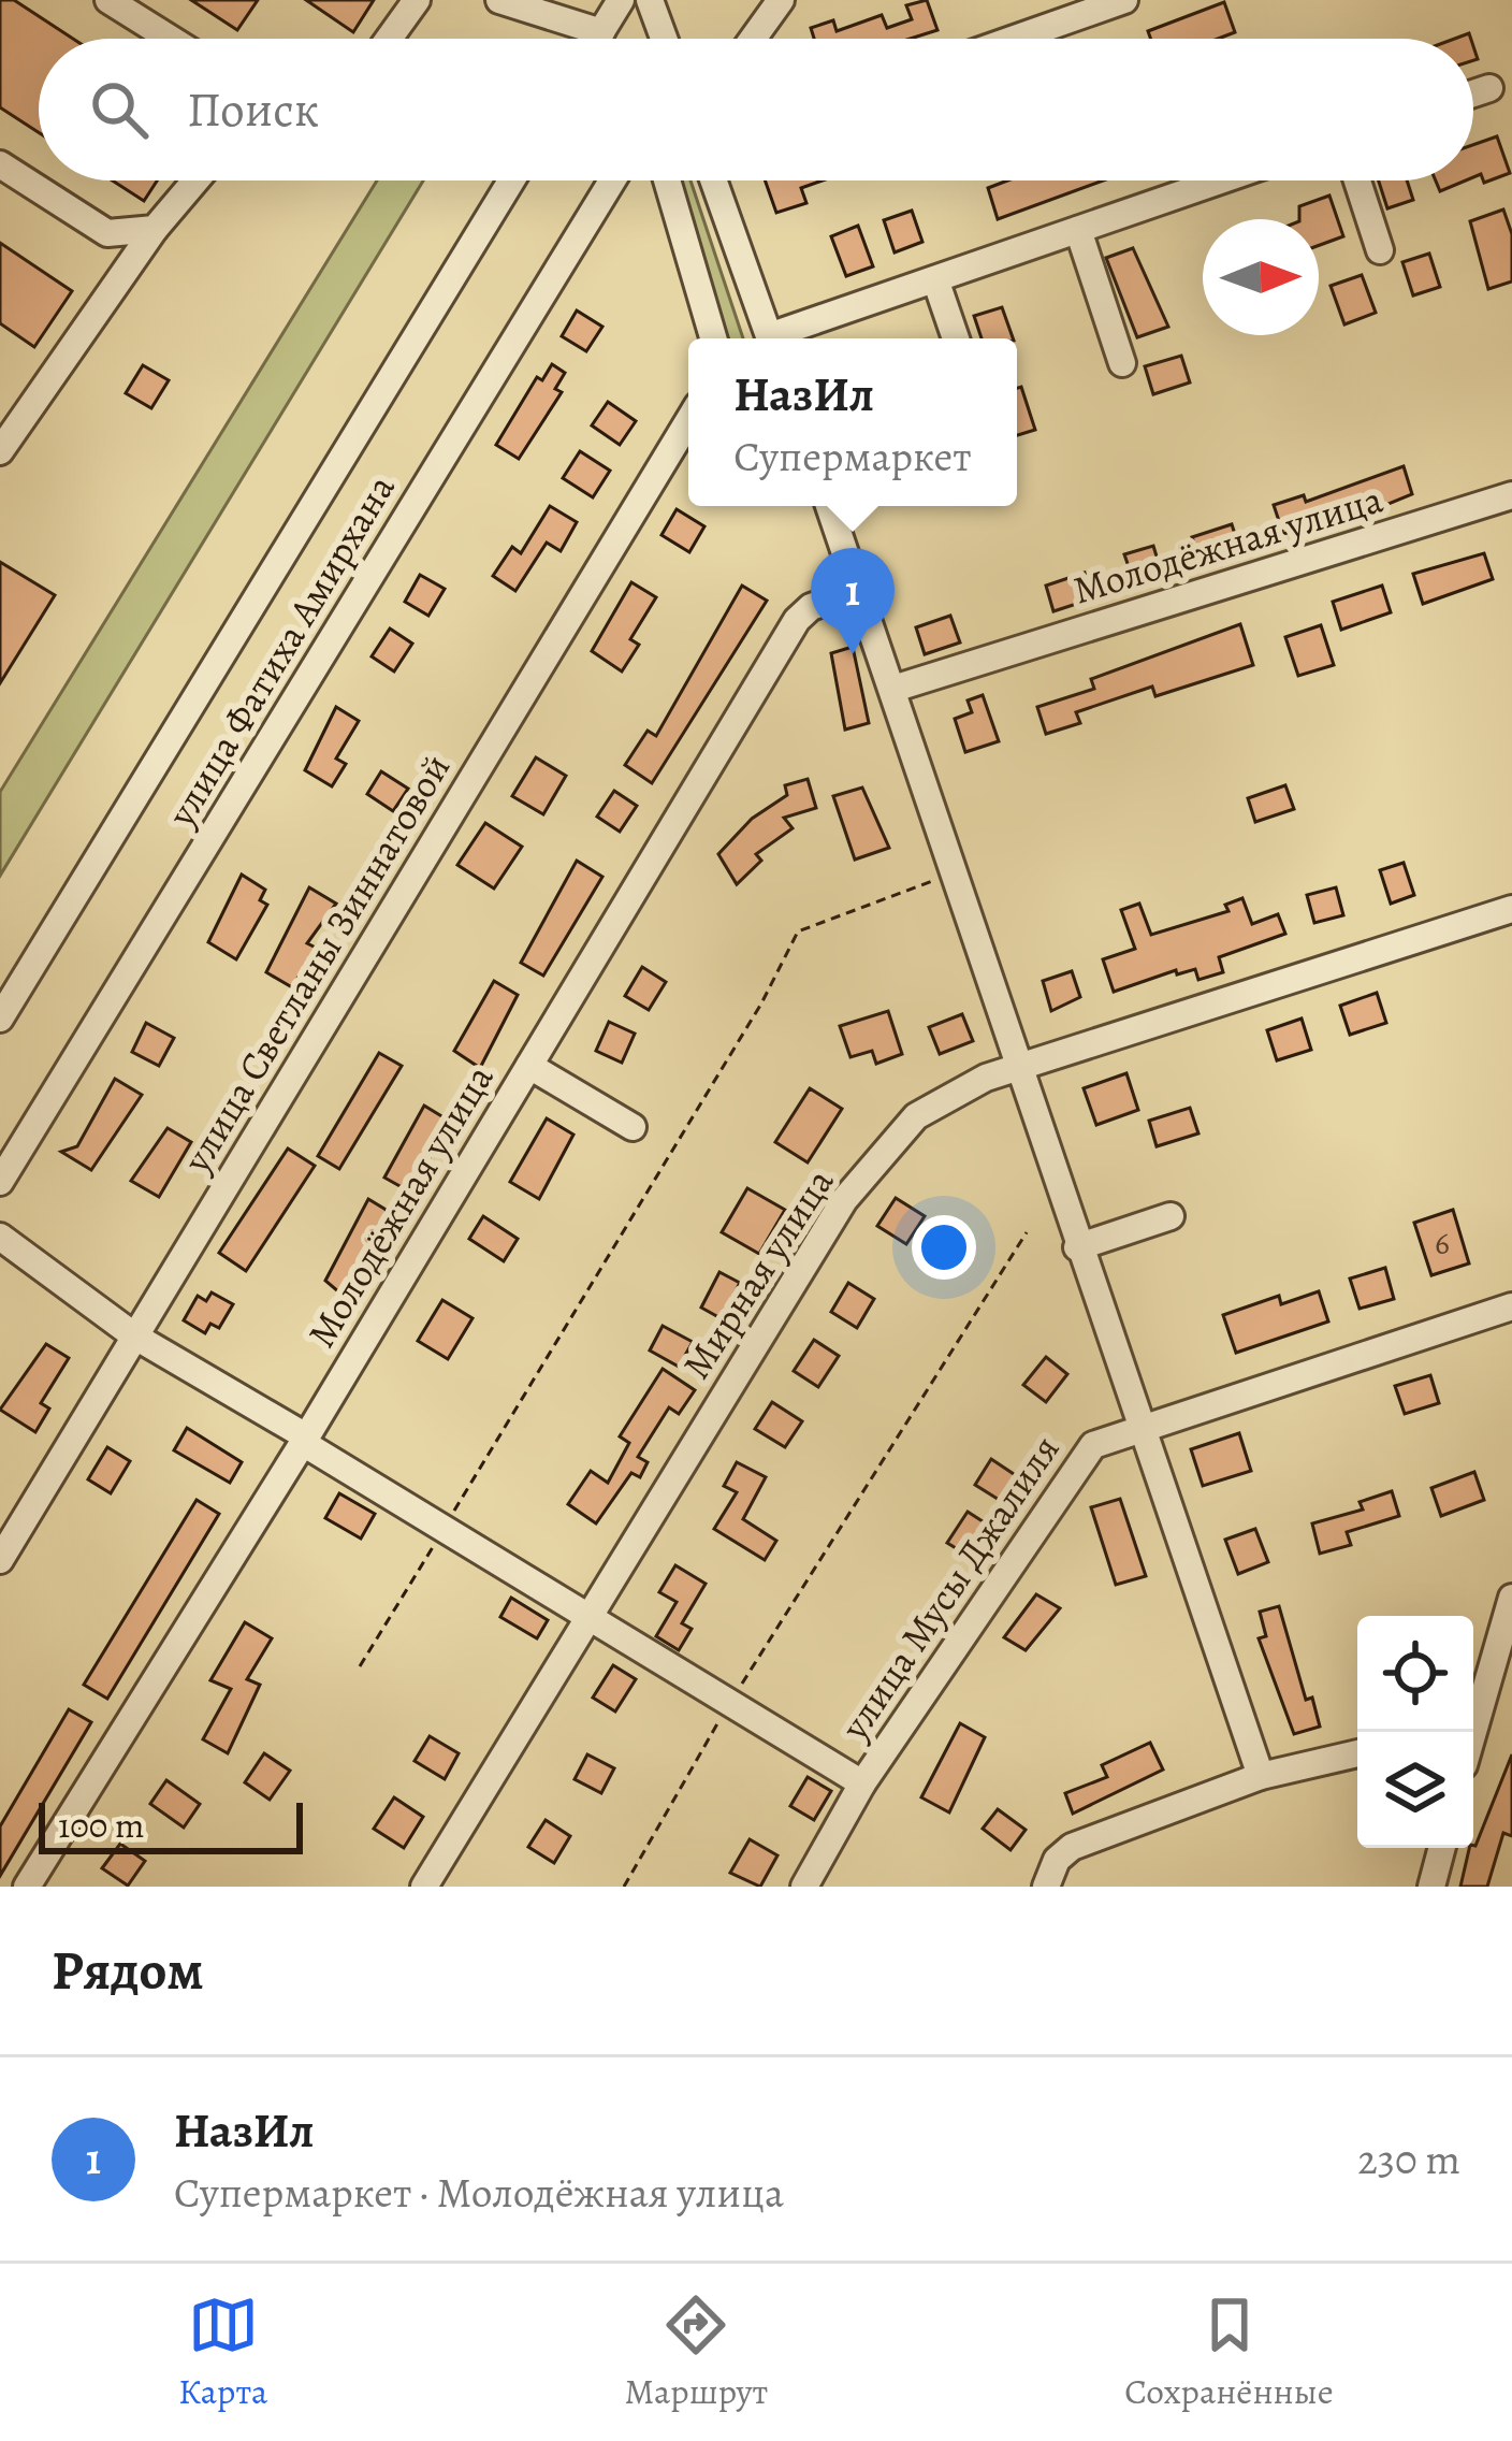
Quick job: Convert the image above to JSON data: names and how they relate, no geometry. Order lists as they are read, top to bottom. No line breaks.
{"streets":{"street":["Молодёжная улица","улица Фатиха Амирхана","улица Светланы Зиннатовой","Мирная улица","улица Мусы Джалиля"]},"house_numbers":["6"],"scale_bar":"100 m","north":"right","page":{"search":"Поиск","popup":["НазИл","Супермаркет"],"pins":"1","scale":"100 m","heading":"Рядом","list":[{"mark":"1","name":"НазИл","note":"Супермаркет · Молодёжная улица","value":"230 m"}],"nav":["Карта","Маршрут","Сохранённые"]}}
